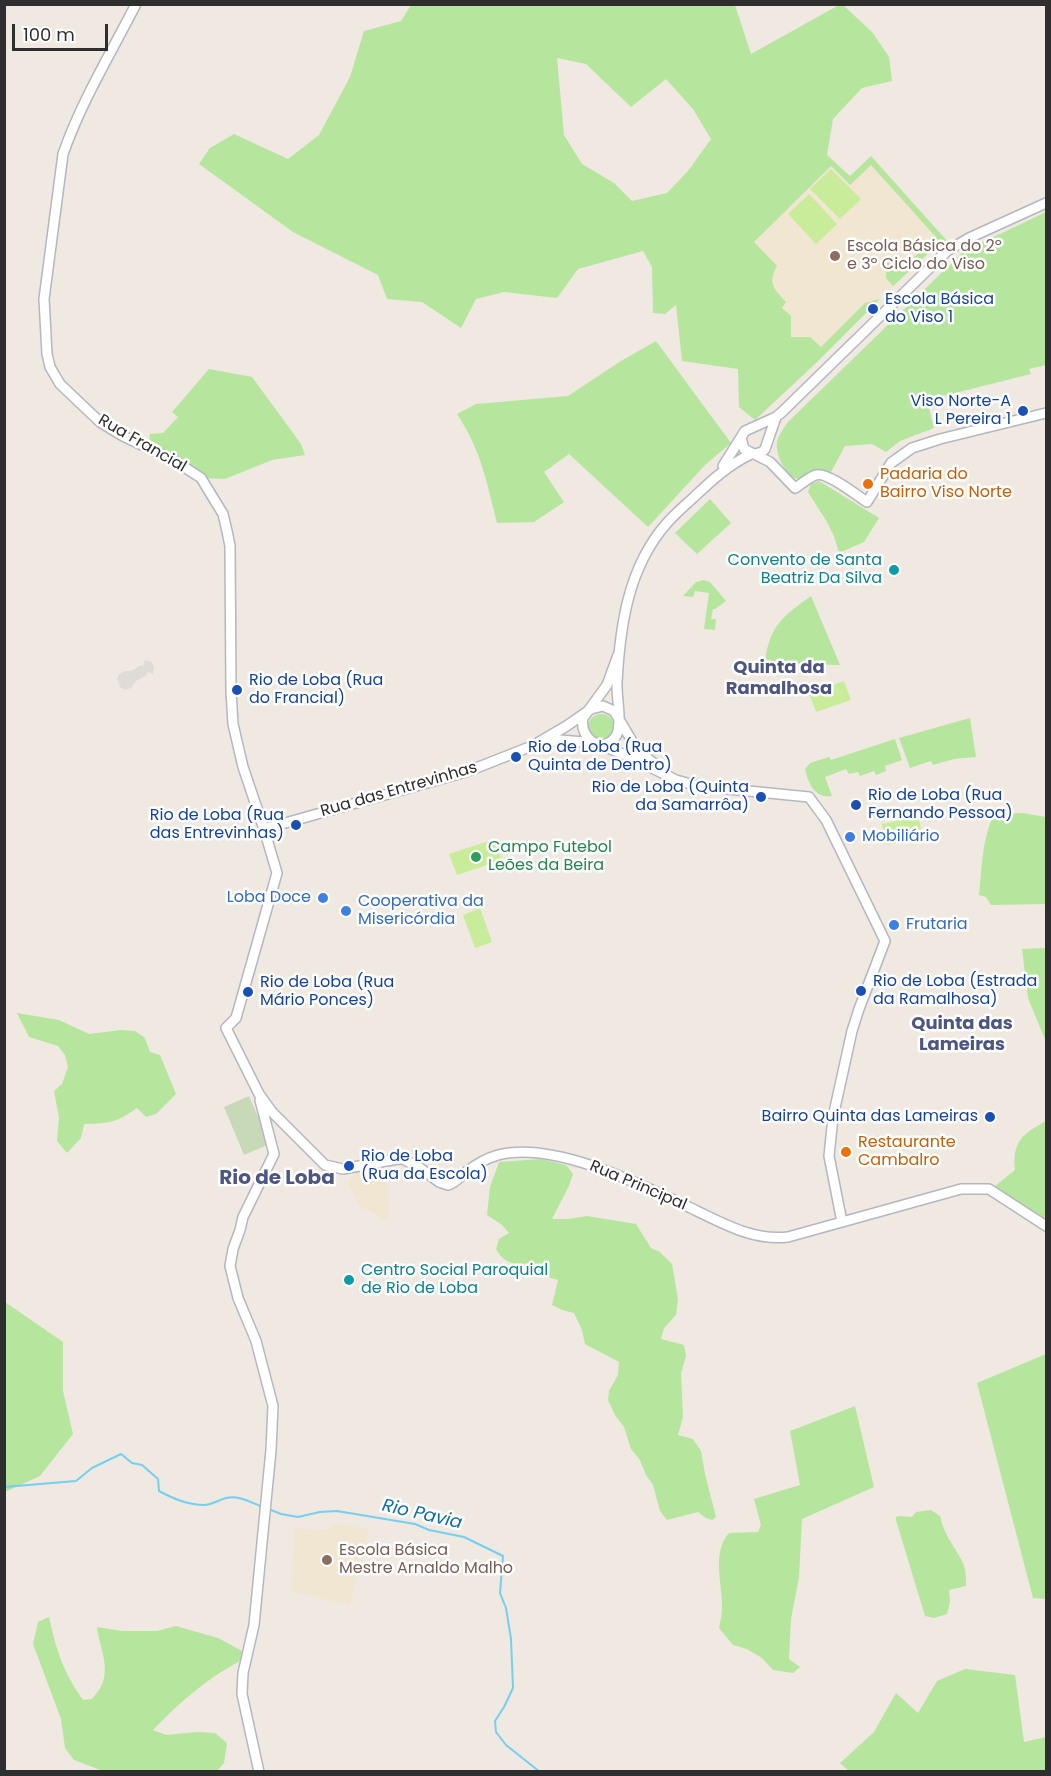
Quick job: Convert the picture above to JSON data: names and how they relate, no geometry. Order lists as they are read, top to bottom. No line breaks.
{"streets":{"street":["Rua Francial","Rua das Entrevinhas","Rua Principal"]},"crossings":[["Rua Francial","Rua das Entrevinhas"],["Rua Francial","Rua Principal"]],"districts":["Quinta da Ramalhosa","Quinta das Lameiras","Rio de Loba"],"water":["Rio Pavia"],"places":["Escola Básica do 2º e 3º Ciclo do Viso","Escola Básica do Viso 1","Viso Norte-A L Pereira 1","Padaria do Bairro Viso Norte","Convento de Santa Beatriz Da Silva","Rio de Loba (Rua do Francial)","Rio de Loba (Rua Quinta de Dentro)","Rio de Loba (Quinta da Samarrôa)","Rio de Loba (Rua Fernando Pessoa)","Rio de Loba (Rua das Entrevinhas)","Mobiliário","Campo Futebol Leões da Beira","Loba Doce","Cooperativa da Misericórdia","Frutaria","Rio de Loba (Estrada da Ramalhosa)","Rio de Loba (Rua Mário Ponces)","Bairro Quinta das Lameiras","Restaurante Cambalro","Rio de Loba (Rua da Escola)","Centro Social Paroquial de Rio de Loba","Escola Básica Mestre Arnaldo Malho"],"scale_bar":"100 m"}
